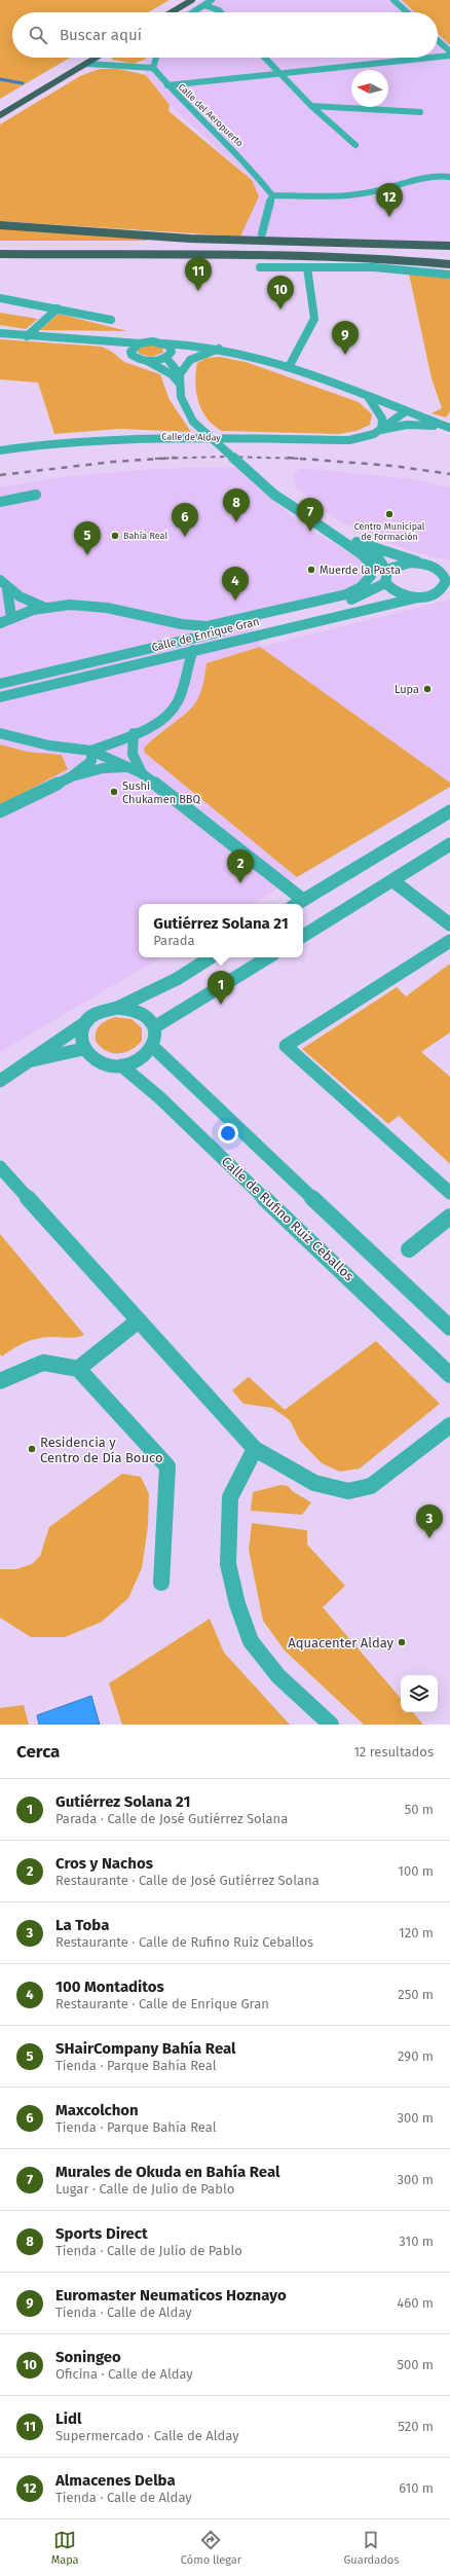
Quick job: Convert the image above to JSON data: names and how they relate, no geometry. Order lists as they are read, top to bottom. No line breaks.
{"streets":{"street":["Calle del Aeropuerto","Calle de Alday","Calle de Enrique Gran","Calle de Rufino Ruiz Ceballos"]},"places":["Centro Municipal de Formación","Bahía Real","Muerde la Pasta","Lupa","Sushi Chukamen BBQ","Residencia y Centro de Día Bouco","Aquacenter Alday"],"north":"left","page":{"search":"Buscar aquí","pins":["12","11","10","9","8","7","6","5","4","2","1","3"],"popup":["Gutiérrez Solana 21","Parada"],"heading":["Cerca","12 resultados"],"list":[{"mark":"1","name":"Gutiérrez Solana 21","note":"Parada · Calle de José Gutiérrez Solana","value":"50 m"},{"mark":"2","name":"Cros y Nachos","note":"Restaurante · Calle de José Gutiérrez Solana","value":"100 m"},{"mark":"3","name":"La Toba","note":"Restaurante · Calle de Rufino Ruiz Ceballos","value":"120 m"},{"mark":"4","name":"100 Montaditos","note":"Restaurante · Calle de Enrique Gran","value":"250 m"},{"mark":"5","name":"SHairCompany Bahía Real","note":"Tienda · Parque Bahía Real","value":"290 m"},{"mark":"6","name":"Maxcolchon","note":"Tienda · Parque Bahía Real","value":"300 m"},{"mark":"7","name":"Murales de Okuda en Bahía Real","note":"Lugar · Calle de Julio de Pablo","value":"300 m"},{"mark":"8","name":"Sports Direct","note":"Tienda · Calle de Julio de Pablo","value":"310 m"},{"mark":"9","name":"Euromaster Neumaticos Hoznayo","note":"Tienda · Calle de Alday","value":"460 m"},{"mark":"10","name":"Soningeo","note":"Oficina · Calle de Alday","value":"500 m"},{"mark":"11","name":"Lidl","note":"Supermercado · Calle de Alday","value":"520 m"},{"mark":"12","name":"Almacenes Delba","note":"Tienda · Calle de Alday","value":"610 m"}],"nav":["Mapa","Cómo llegar","Guardados"]}}
